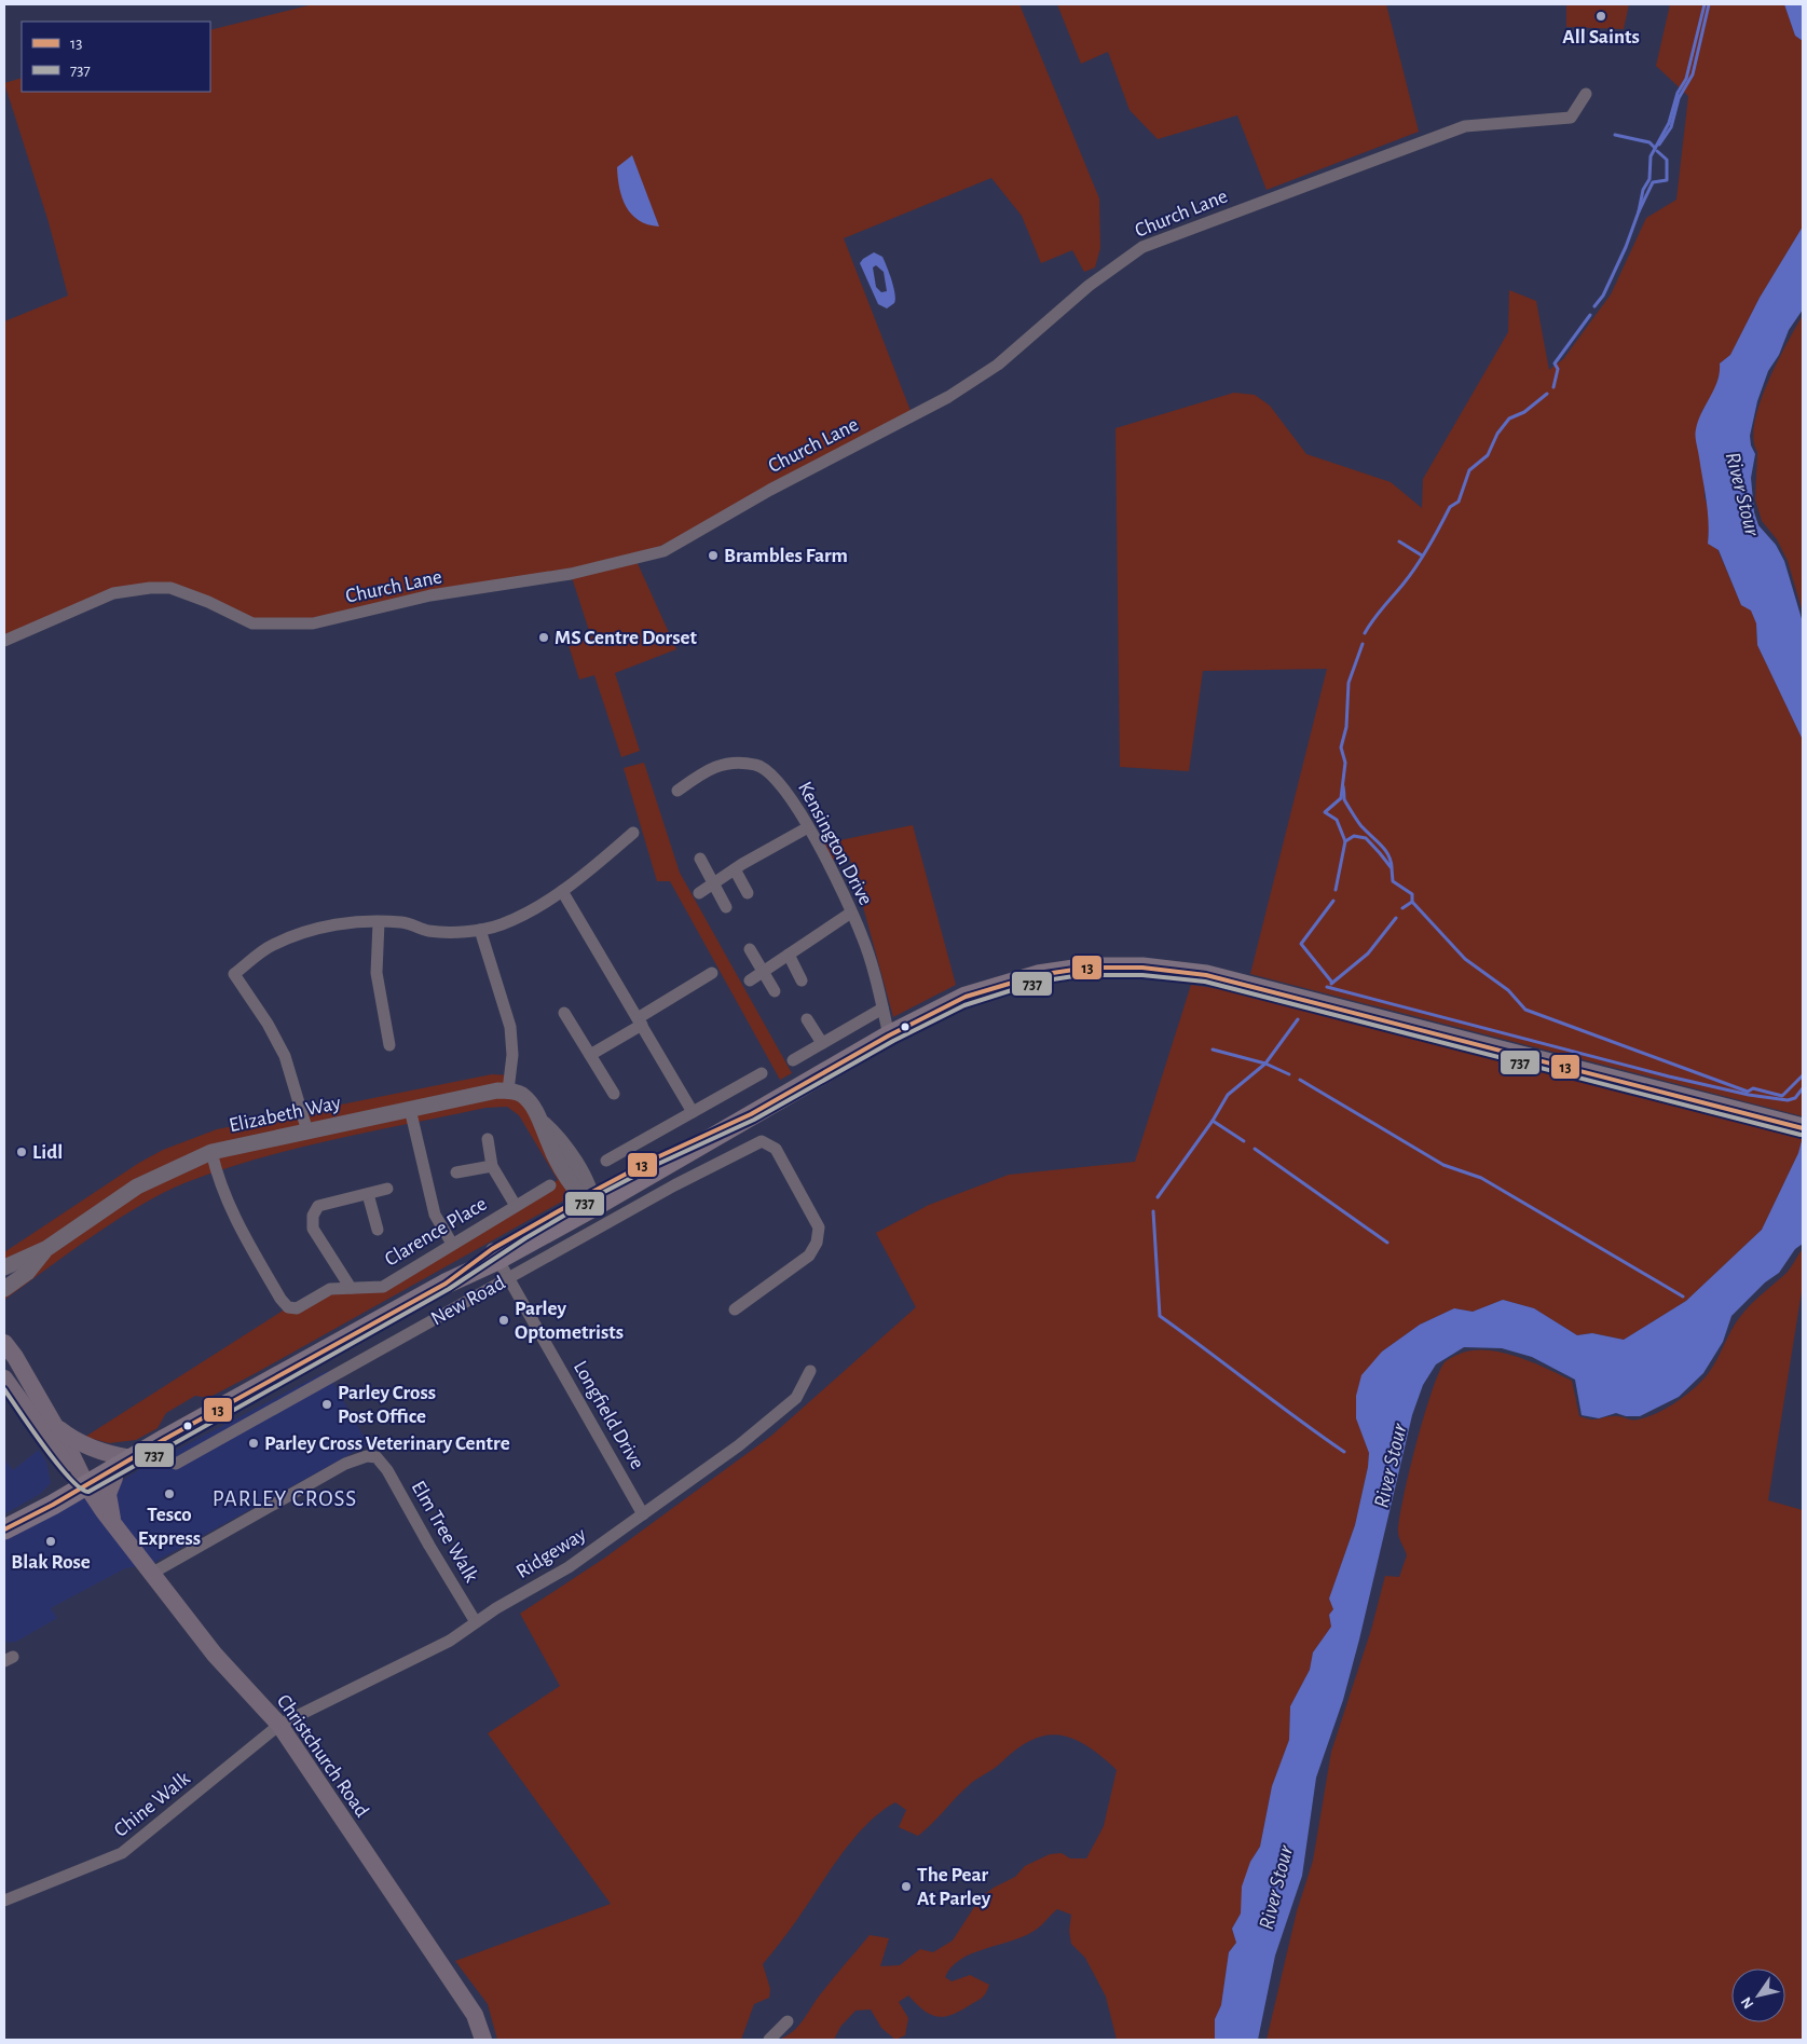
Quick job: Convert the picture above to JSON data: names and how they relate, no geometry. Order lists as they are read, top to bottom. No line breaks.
{"streets":{"main road":["New Road","Christchurch Road"],"street":["Church Lane","Kensington Drive","Elizabeth Way","Clarence Place","Longfield Drive","Elm Tree Walk","Ridgeway","Chine Walk"]},"crossings":[["Kensington Drive","New Road"],["Elizabeth Way","Clarence Place"],["New Road","Longfield Drive"],["New Road","Christchurch Road"],["Longfield Drive","Ridgeway"],["Elm Tree Walk","Ridgeway"],["Elm Tree Walk","Christchurch Road"],["Ridgeway","Christchurch Road"],["Ridgeway","Chine Walk"],["Christchurch Road","Chine Walk"]],"districts":["PARLEY CROSS"],"water":["River Stour"],"places":["All Saints","Brambles Farm","MS Centre Dorset","Lidl","Parley Optometrists","Parley Cross Post Office","Parley Cross Veterinary Centre","Tesco Express","Blak Rose","The Pear At Parley"],"lines":["transit line 13","transit line 737"],"legend":["13","737"],"north":"bottom left"}
